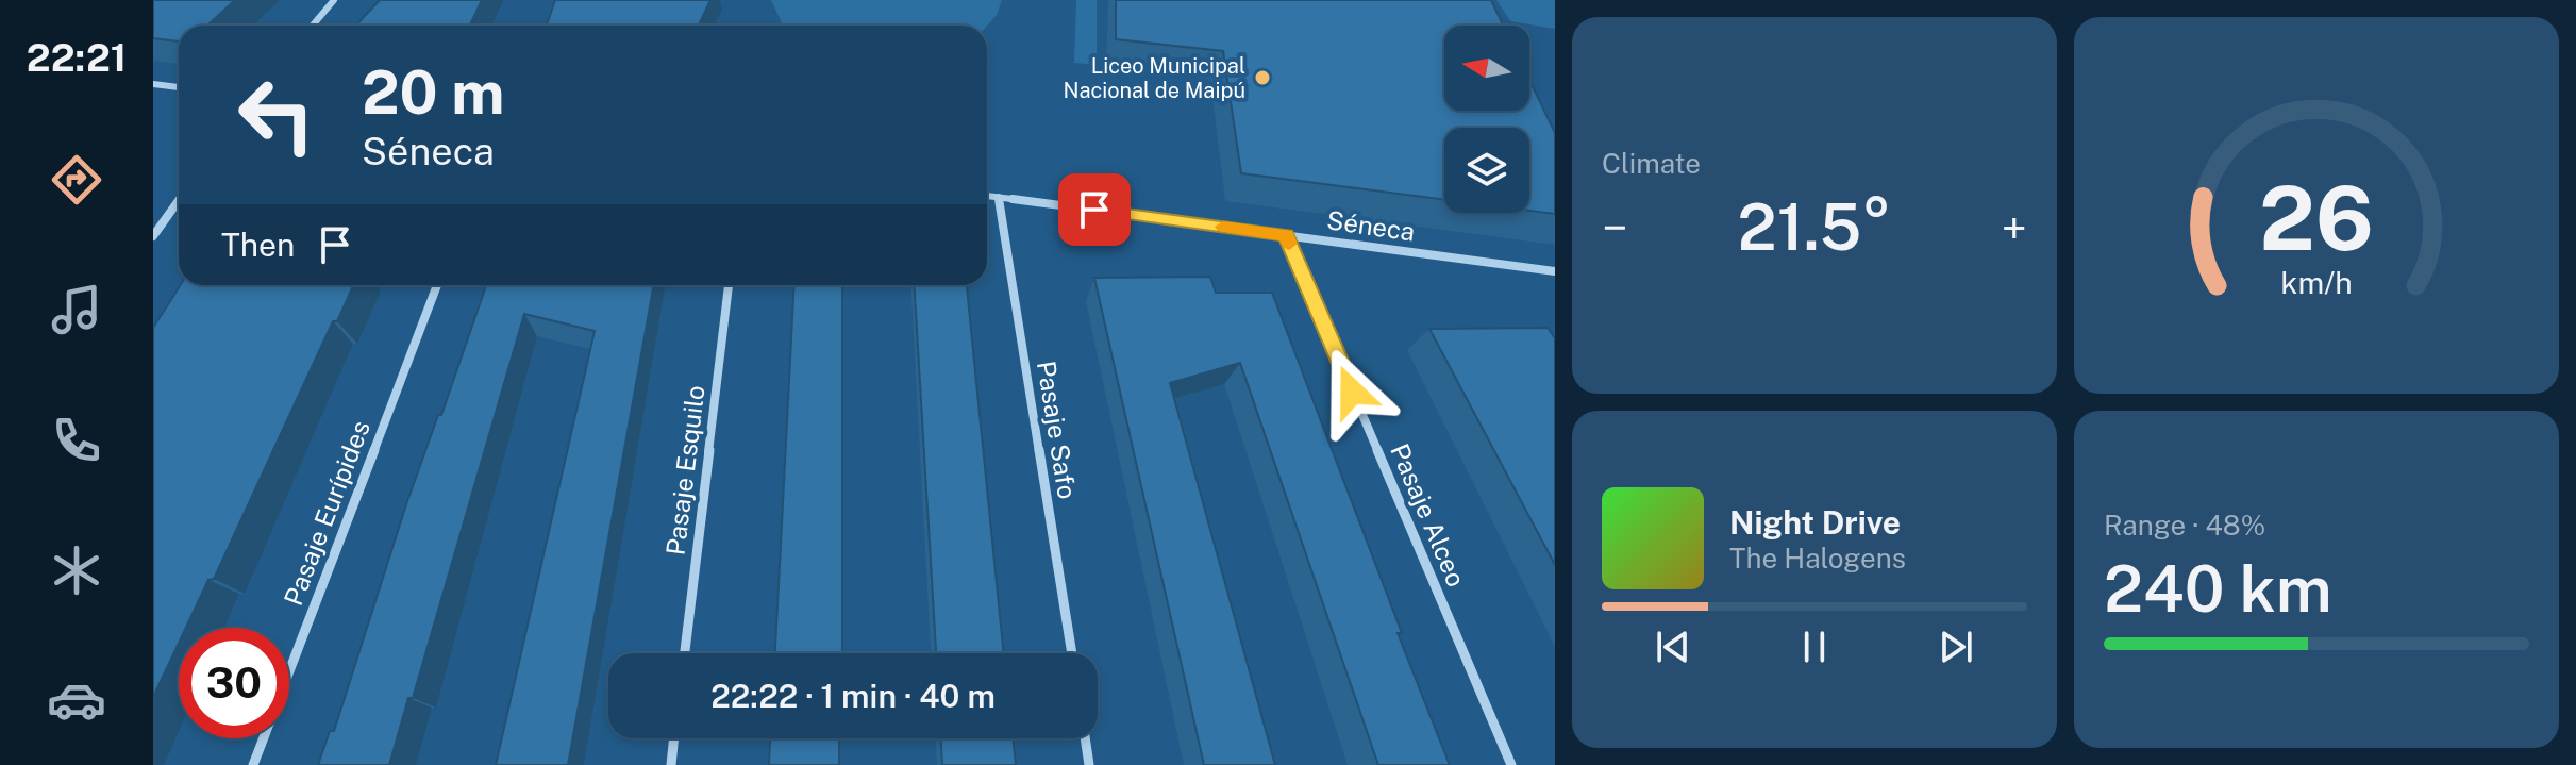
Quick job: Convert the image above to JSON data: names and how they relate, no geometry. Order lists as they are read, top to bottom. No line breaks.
{"streets":{"street":["Séneca","Pasaje Safo","Pasaje Esquilo","Pasaje Eurípides","Pasaje Alceo"]},"crossings":[["Séneca","Pasaje Safo"],["Séneca","Pasaje Alceo"]],"places":["Liceo Municipal Nacional de Maipú"],"north":"left","page":{"tabs":"22:21","tile":["Climate",["Range · 48%","240 km"]],"turn":["20 m","Séneca"],"heat":["−","21.5°","+"],"then":"Then","song":["Night Drive","The Halogens"],"limit":"30","trip":"22:22 · 1 min · 40 m","gauge":["26","km/h"]}}
